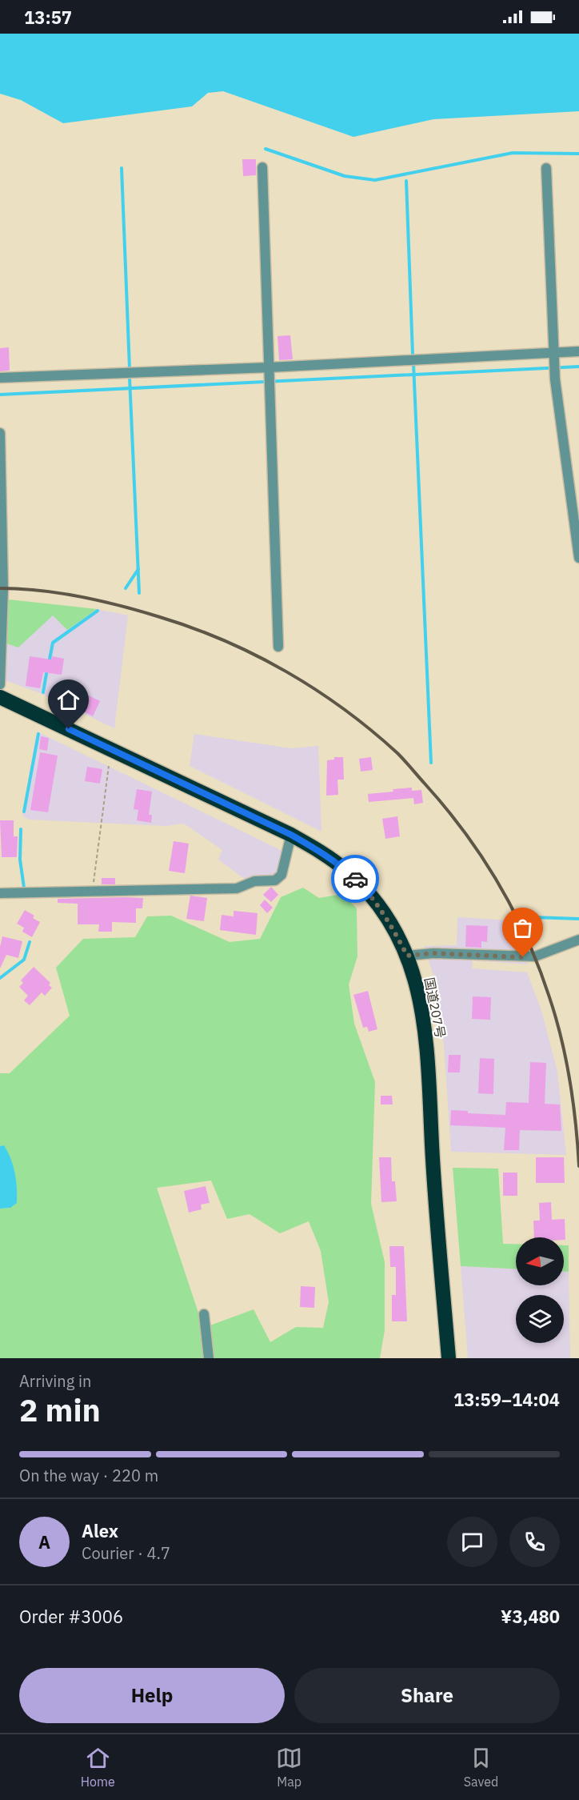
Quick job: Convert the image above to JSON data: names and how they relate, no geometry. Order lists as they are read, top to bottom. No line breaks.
{"streets":{"highway":["国道207号"]},"north":"left","page":{"status":"13:57","heading":["2 min","Arriving in","13:59–14:04"],"panel":["Alex","Courier · 4.7","Order #3006","¥3,480"],"bar":"On the way · 220 m","round":"A","buttons":["Help","Share"],"tabs":["Home","Map","Saved"]}}
